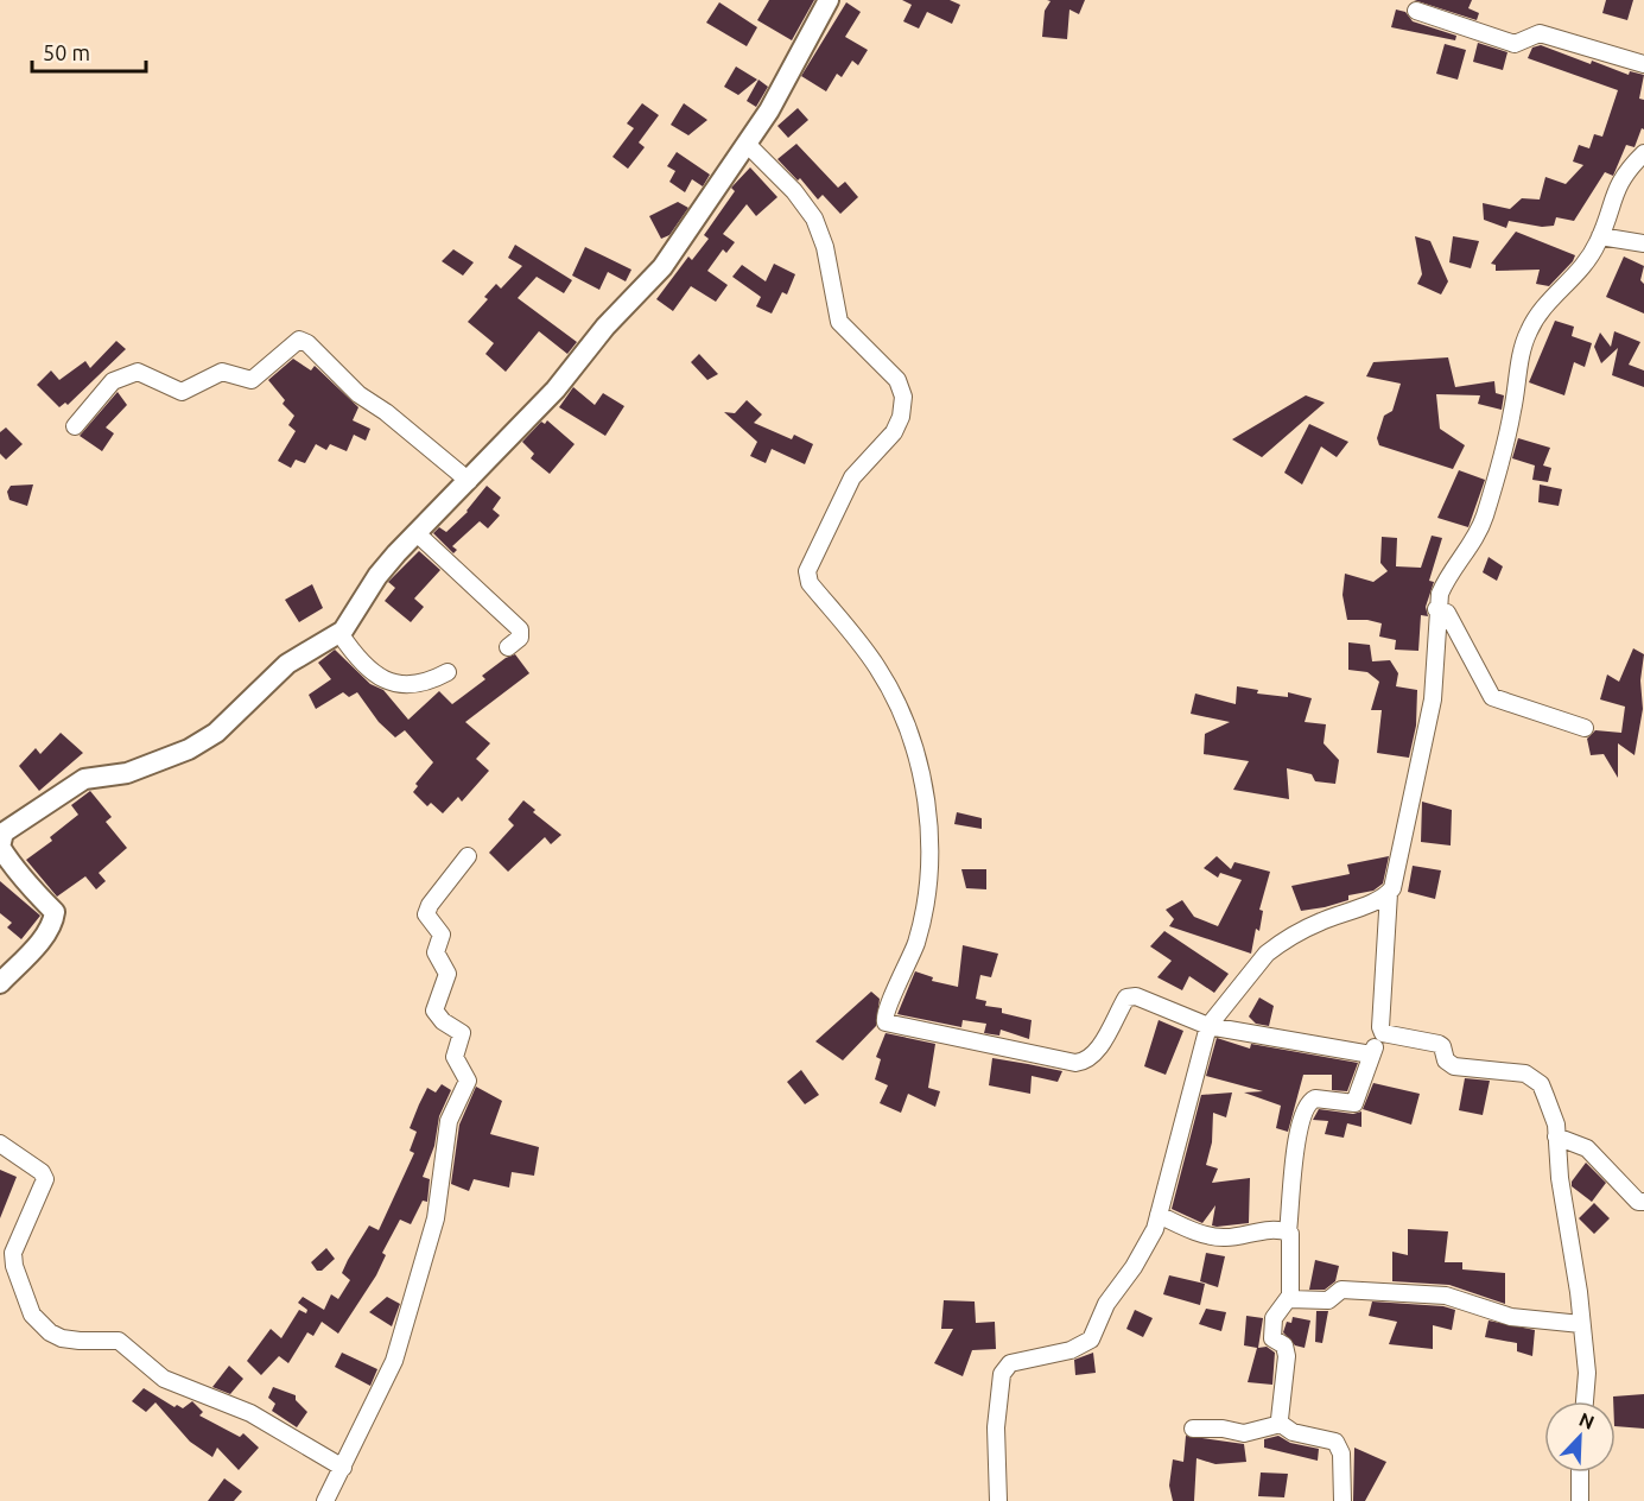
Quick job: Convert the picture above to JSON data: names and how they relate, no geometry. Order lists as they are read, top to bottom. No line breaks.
{"scale_bar":"50 m","north":"top right"}
